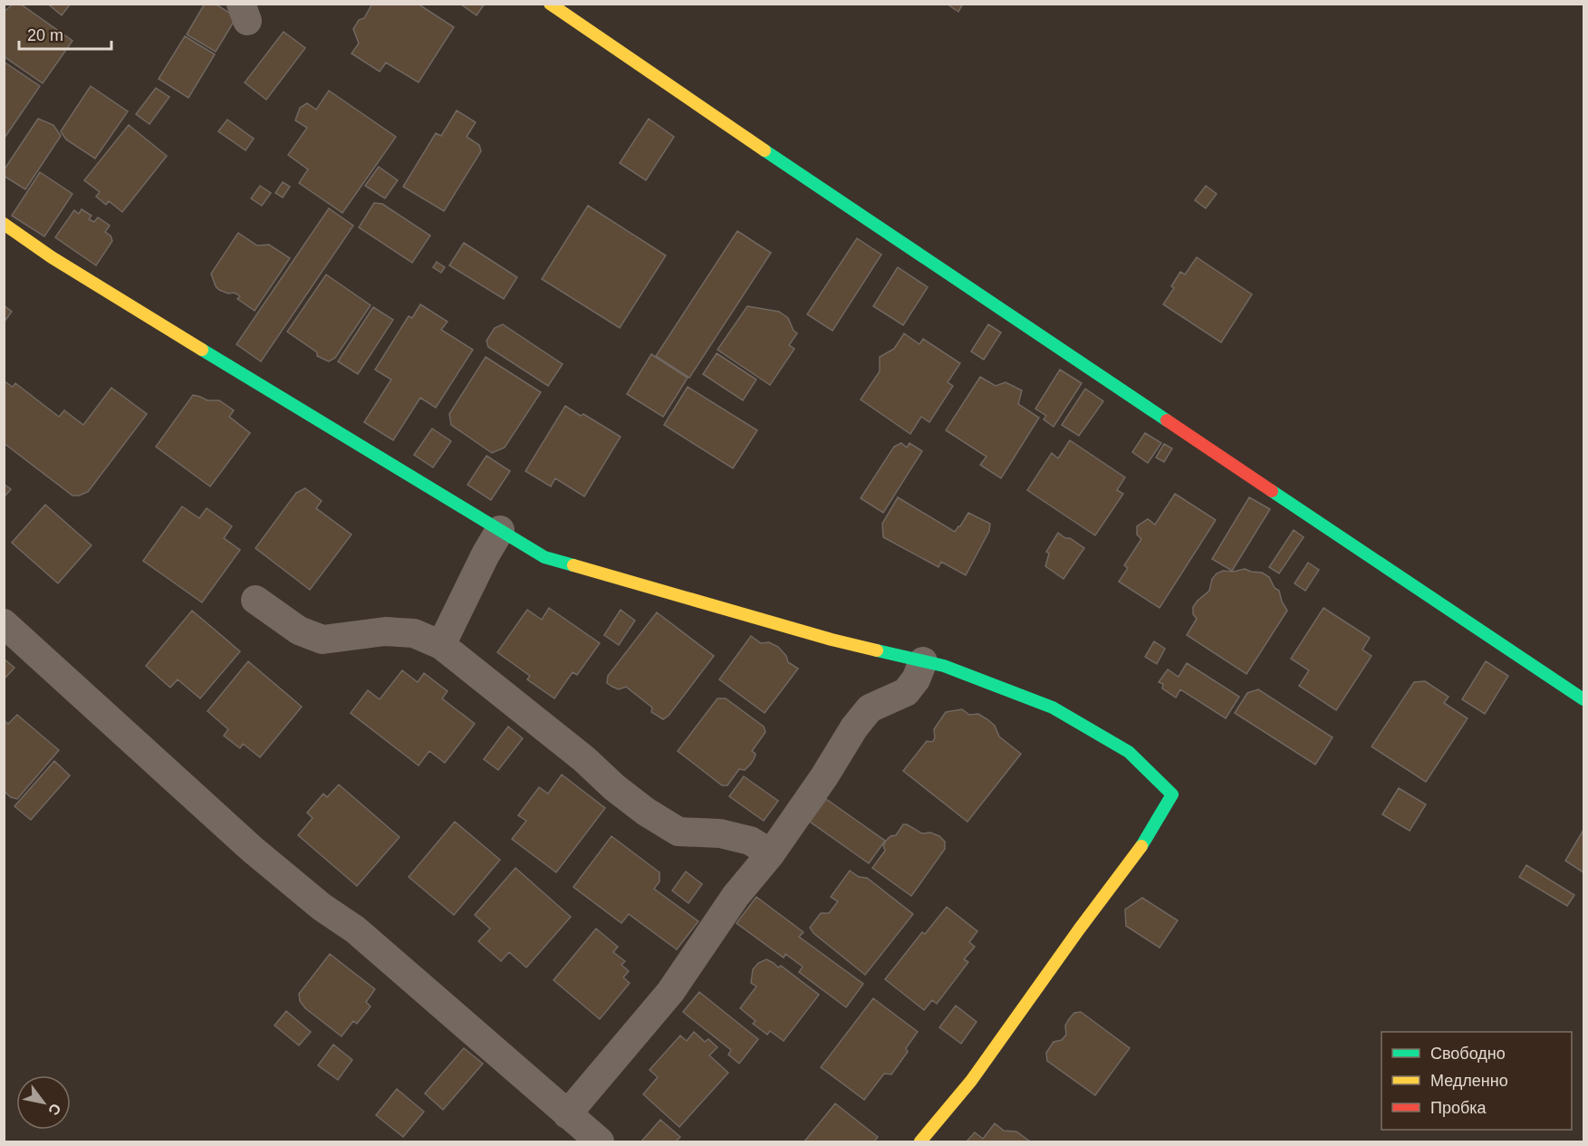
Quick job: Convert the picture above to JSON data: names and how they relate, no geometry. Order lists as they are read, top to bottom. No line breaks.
{"legend":["Свободно","Медленно","Пробка"],"scale_bar":"20 m","north":"bottom right"}
